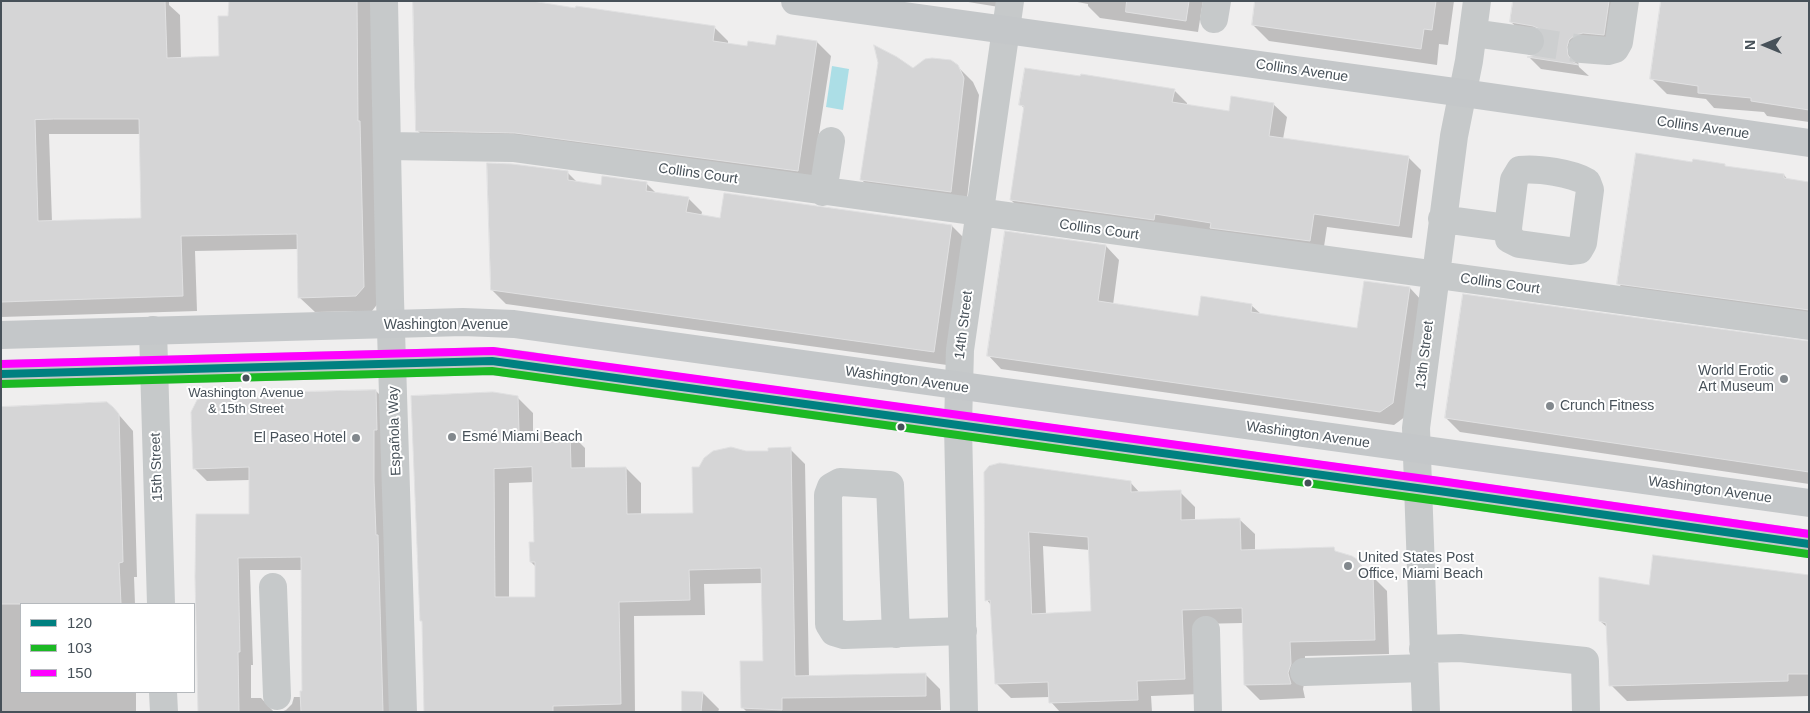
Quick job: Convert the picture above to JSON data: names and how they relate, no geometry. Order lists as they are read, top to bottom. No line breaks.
{"streets":{"main road":["Collins Avenue","Washington Avenue"],"street":["Collins Court","14th Street","13th Street","Española Way","15th Street"]},"crossings":[["Collins Avenue","14th Street"],["Collins Avenue","13th Street"],["Collins Court","14th Street"],["Collins Court","13th Street"],["Collins Court","Española Way"],["Washington Avenue","14th Street"],["Washington Avenue","13th Street"],["Washington Avenue","Española Way"],["Washington Avenue","15th Street"]],"places":["Washington Avenue & 15th Street","World Erotic Art Museum","Crunch Fitness","Esmé Miami Beach","El Paseo Hotel","United States Post Office, Miami Beach"],"lines":["transit line 150","transit line 120","transit line 103"],"legend":["120","103","150"],"north":"left"}
